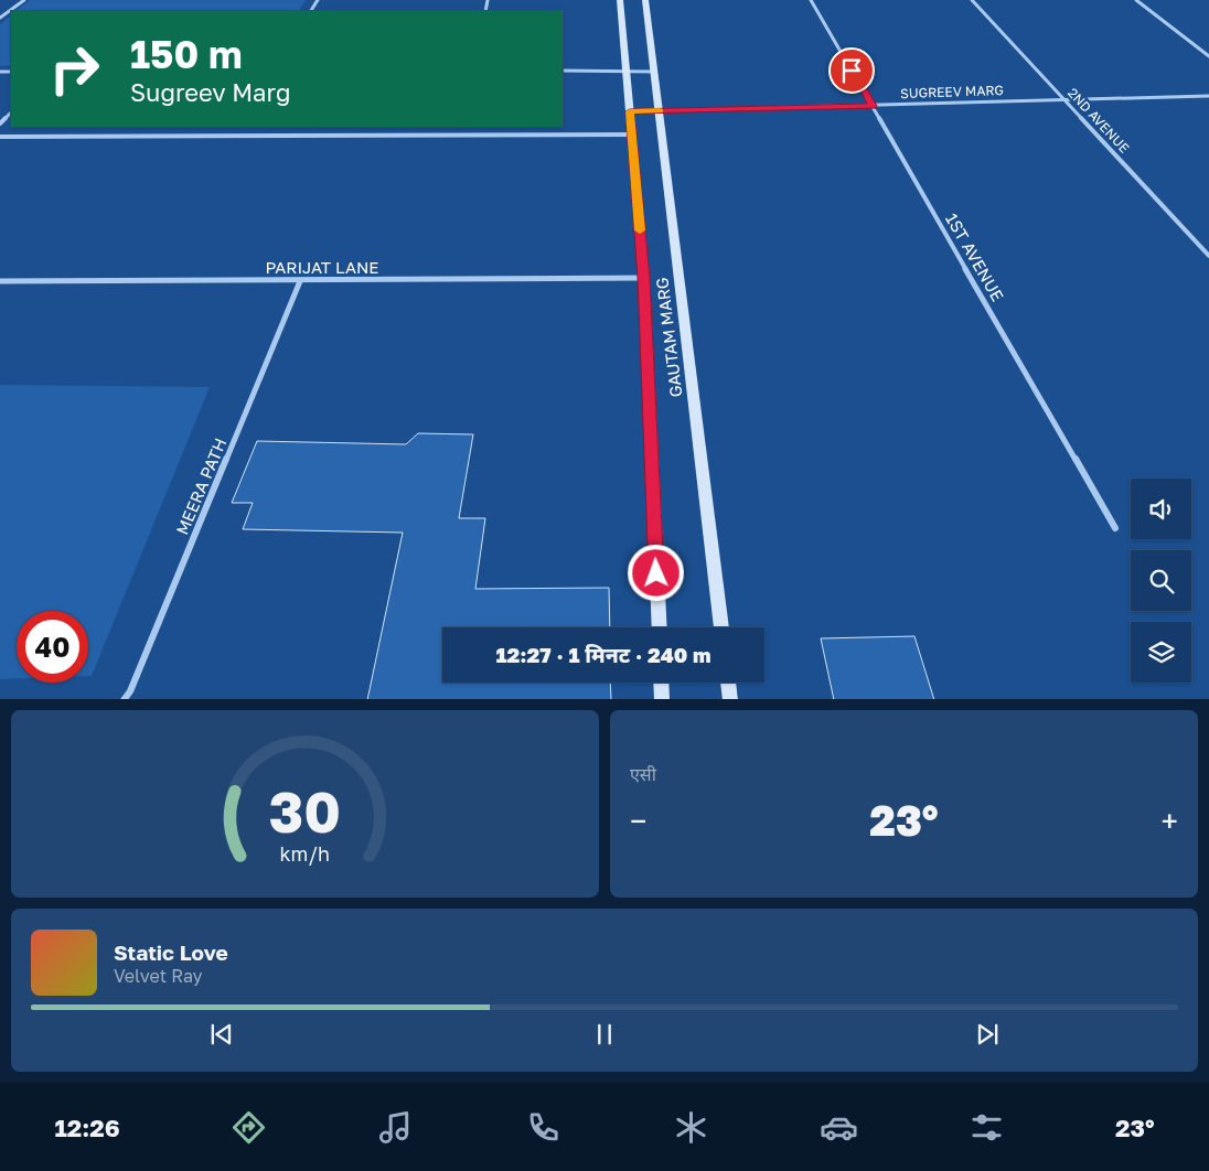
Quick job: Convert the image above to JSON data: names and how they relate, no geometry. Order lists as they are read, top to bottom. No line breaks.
{"streets":{"street":["SUGREEV MARG","2ND AVENUE","1ST AVENUE","PARIJAT LANE","GAUTAM MARG","MEERA PATH"]},"crossings":[["SUGREEV MARG","2ND AVENUE"],["SUGREEV MARG","1ST AVENUE"],["SUGREEV MARG","GAUTAM MARG"],["PARIJAT LANE","GAUTAM MARG"],["PARIJAT LANE","MEERA PATH"]],"page":{"turn":["150 m","Sugreev Marg"],"limit":"40","trip":"12:27 · 1 मिनट · 240 m","tile":"एसी","heat":["−","23°","+"],"song":["Static Love","Velvet Ray"],"tabs":["12:26","23°"],"gauge":["30","km/h"]}}
